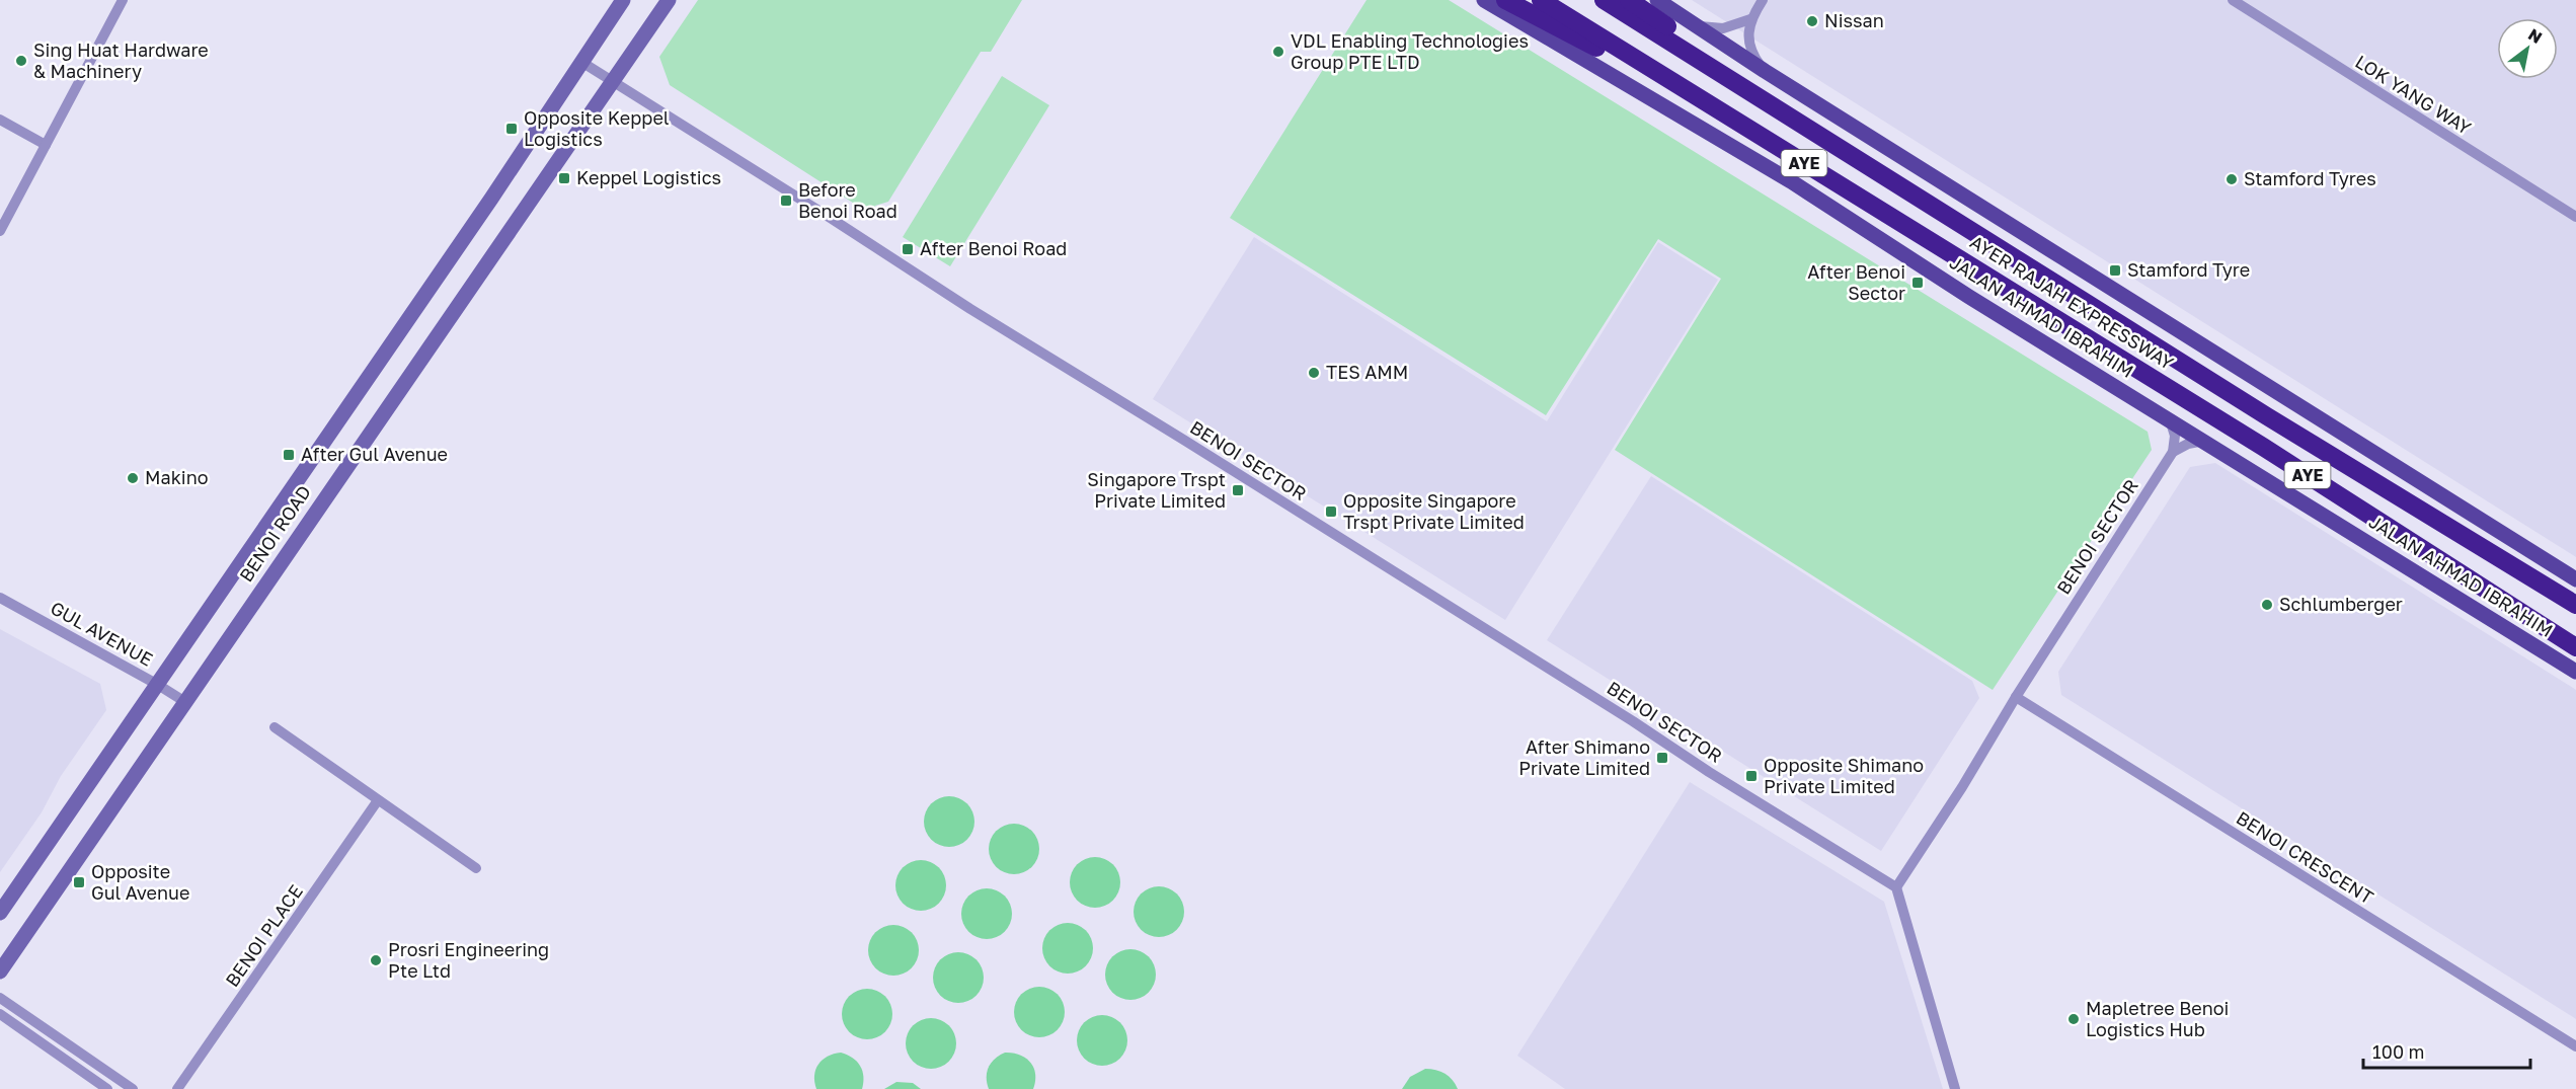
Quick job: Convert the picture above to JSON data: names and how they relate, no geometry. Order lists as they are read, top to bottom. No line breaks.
{"streets":{"highway":["AYE","AYER RAJAH EXPRESSWAY"],"main road":["JALAN AHMAD IBRAHIM","BENOI ROAD"],"street":["LOK YANG WAY","BENOI SECTOR","GUL AVENUE","BENOI CRESCENT","BENOI PLACE"]},"crossings":[["BENOI SECTOR","BENOI ROAD"],["BENOI SECTOR","BENOI CRESCENT"],["BENOI ROAD","GUL AVENUE"]],"places":{"other":["Nissan","VDL Enabling Technologies Group PTE LTD","Sing Huat Hardware & Machinery","Stamford Tyres","TES AMM","Makino","Schlumberger","Prosri Engineering Pte Ltd","Mapletree Benoi Logistics Hub"],"transit":["Opposite Keppel Logistics","Keppel Logistics","Before Benoi Road","After Benoi Road","Stamford Tyre","After Benoi Sector","After Gul Avenue","Singapore Trspt Private Limited","Opposite Singapore Trspt Private Limited","After Shimano Private Limited","Opposite Shimano Private Limited","Opposite Gul Avenue"]},"scale_bar":"100 m","north":"top right"}
